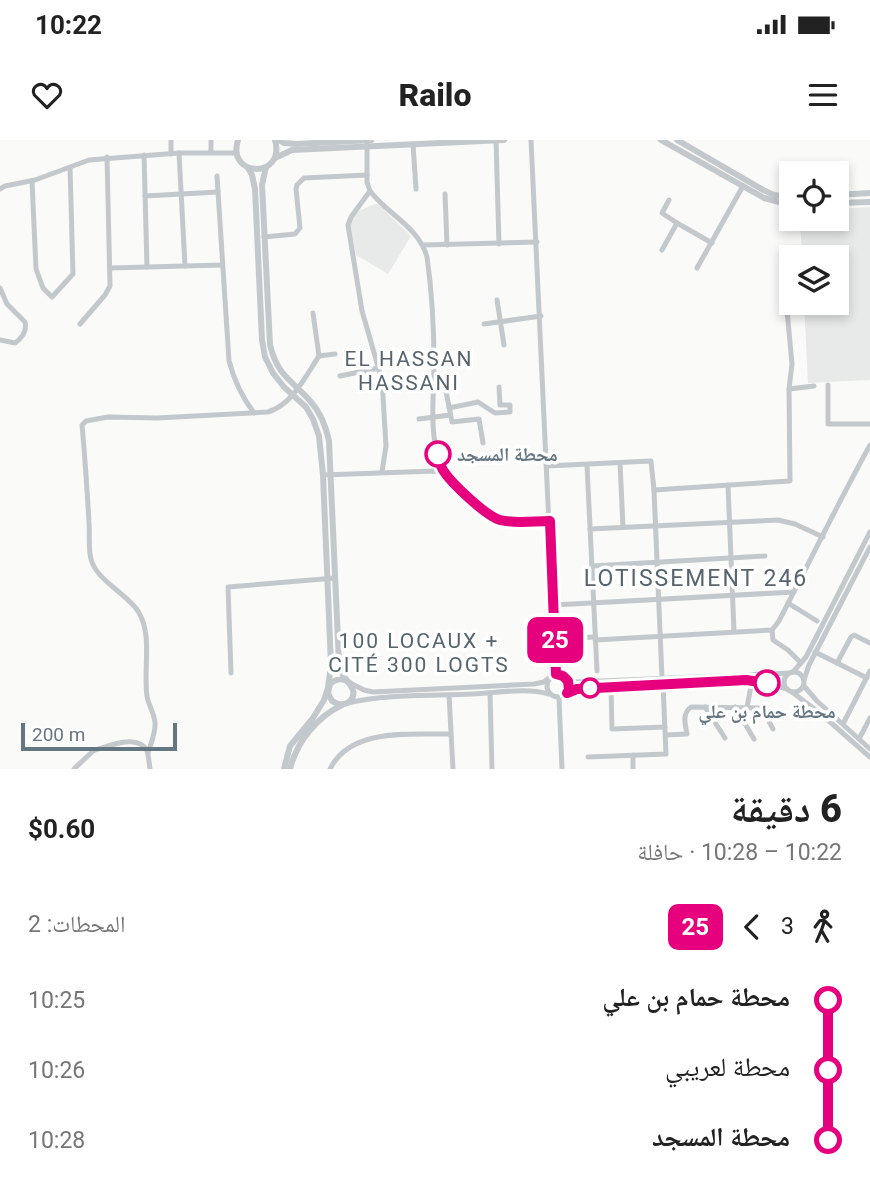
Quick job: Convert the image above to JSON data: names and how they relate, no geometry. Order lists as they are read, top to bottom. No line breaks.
{"districts":["EL HASSAN HASSANI","LOTISSEMENT 246","100 LOCAUX + CITÉ 300 LOGTS"],"places":["محطة المسجد","محطة حمام بن علي"],"lines":["bus line 25"],"scale_bar":"200 m","page":{"status":"10:22","header":"Railo","on_map":"25","scale":"200 m","heading":["6 دقيقة","10:22 – 10:28 · حافلة","$0.60"],"legs":["3","25","المحطات: 2"],"list":[{"name":"محطة حمام بن علي","value":"10:25"},{"name":"محطة لعريبي","value":"10:26"},{"name":"محطة المسجد","value":"10:28"}]}}
